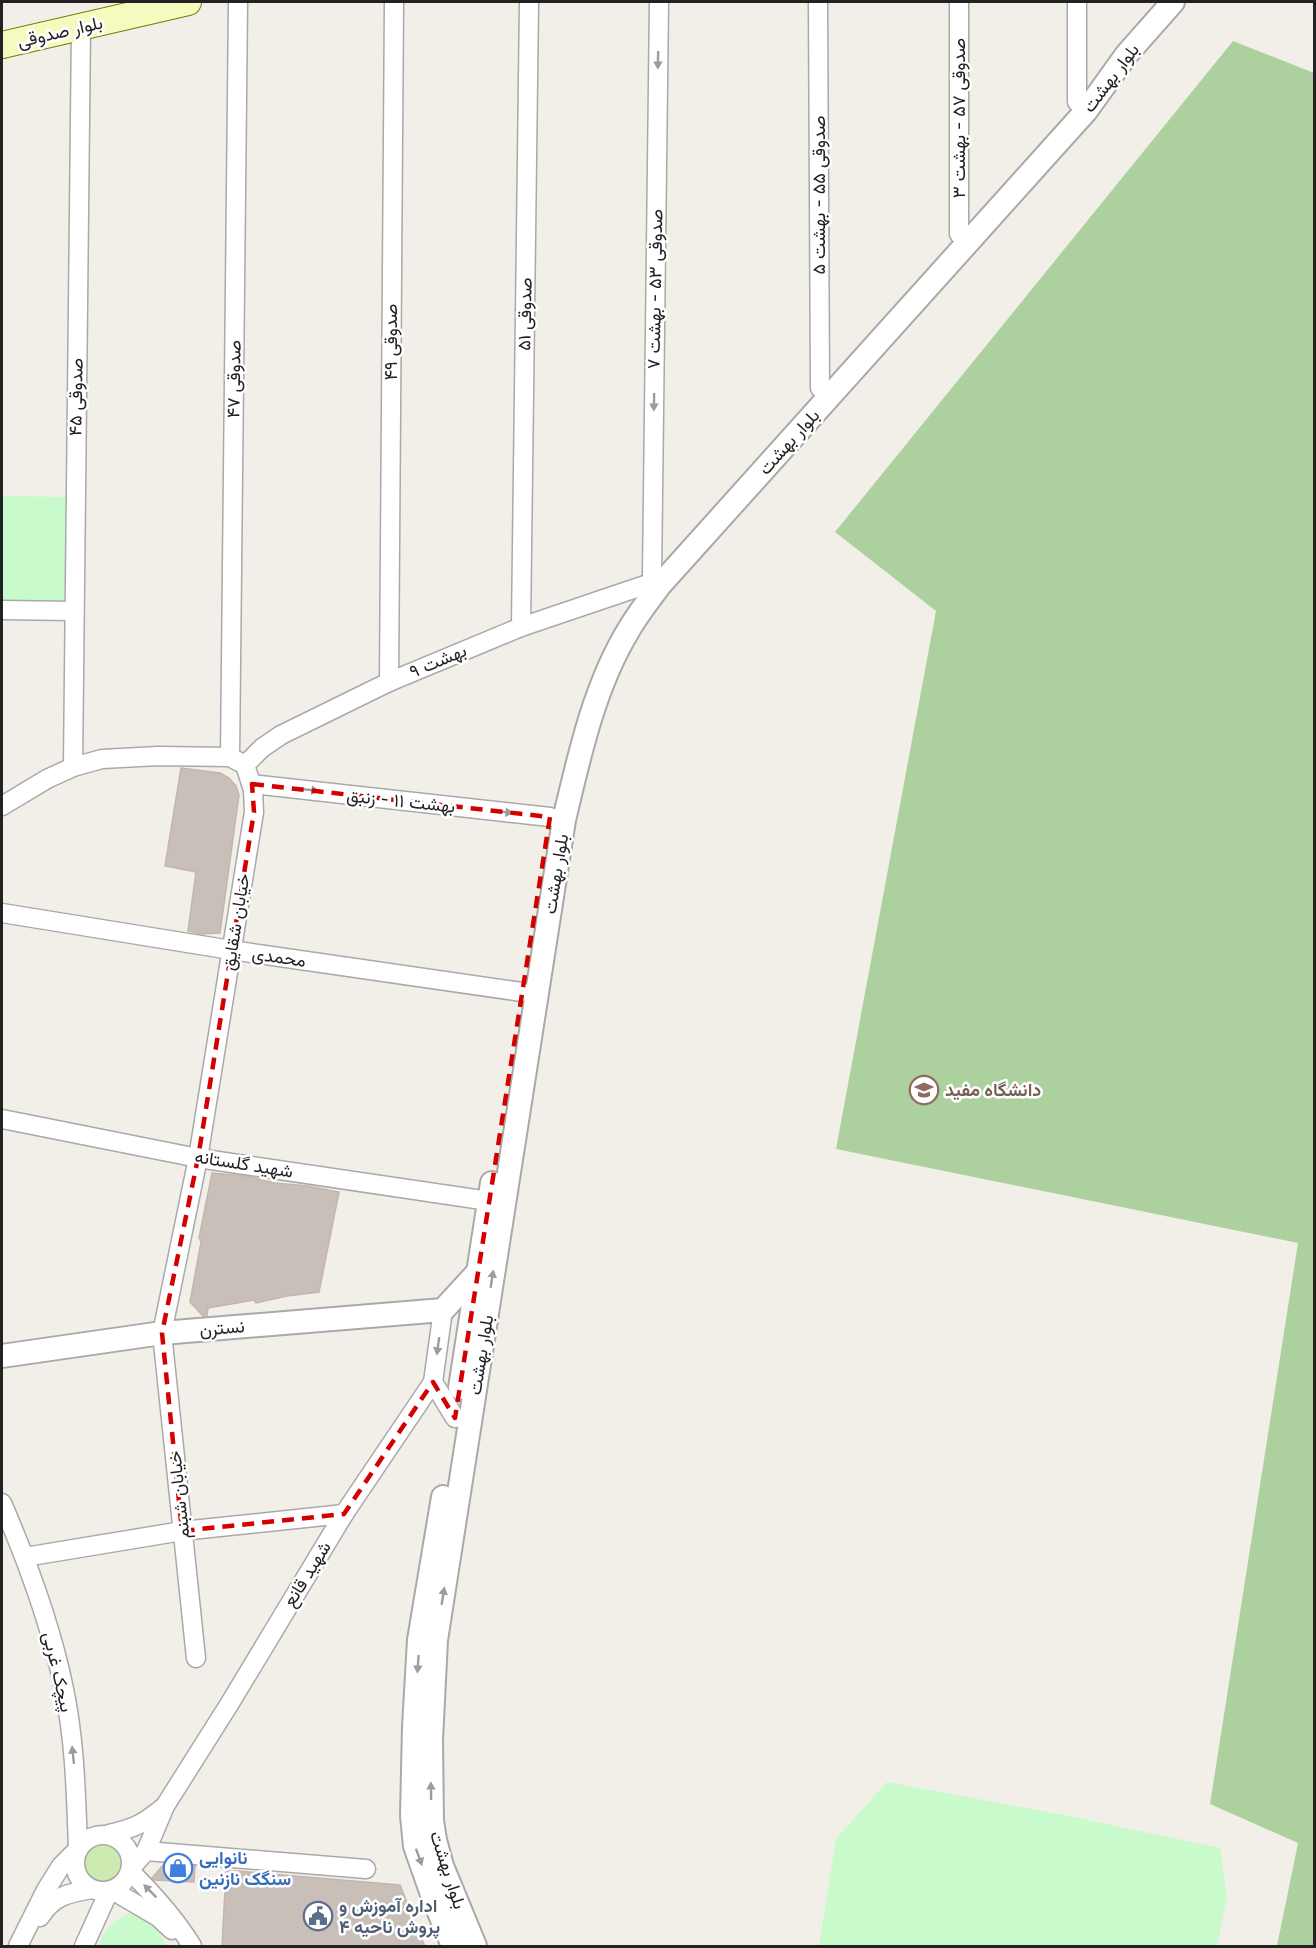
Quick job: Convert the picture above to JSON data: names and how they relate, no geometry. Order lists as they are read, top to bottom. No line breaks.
{"streets":{"main road":["بلوار صدوقی"],"street":["بلوار بهشت","صدوقی ۵۷ - بهشت ۳","صدوقی ۵۵ - بهشت ۵","صدوقی ۵۳ - بهشت ۷","صدوقی ۵۱","صدوقی ۴۹","صدوقی ۴۷","صدوقی ۴۵","بهشت ۹","بهشت ۱۱ - زنبق","خیابان شقایق","محمدی","شهید گلستانه","نسترن","خیابان شبنم","شهید قانع","پیچک غربی"]},"crossings":[["بلوار صدوقی","صدوقی ۴۵"],["بلوار بهشت","صدوقی ۵۷ - بهشت ۳"],["بلوار بهشت","صدوقی ۵۵ - بهشت ۵"],["بلوار بهشت","صدوقی ۵۳ - بهشت ۷"],["بلوار بهشت","بهشت ۹"],["بلوار بهشت","بهشت ۱۱ - زنبق"],["بلوار بهشت","محمدی"],["بلوار بهشت","شهید گلستانه"],["صدوقی ۵۳ - بهشت ۷","بهشت ۹"],["صدوقی ۵۱","بهشت ۹"],["صدوقی ۴۹","بهشت ۹"],["صدوقی ۴۷","بهشت ۹"],["صدوقی ۴۷","خیابان شقایق"],["بهشت ۹","خیابان شقایق"],["بهشت ۱۱ - زنبق","خیابان شقایق"],["خیابان شقایق","محمدی"],["خیابان شقایق","شهید گلستانه"],["خیابان شقایق","نسترن"],["خیابان شقایق","خیابان شبنم"],["نسترن","خیابان شبنم"]],"one_way":["صدوقی ۵۳ - بهشت ۷","بهشت ۱۱ - زنبق","پیچک غربی"],"places":{"school or university":["دانشگاه مفید"],"shop":["نانوایی سنگک نازنین"],"public building":["اداره آموزش و پروش ناحیه ۴"]}}
